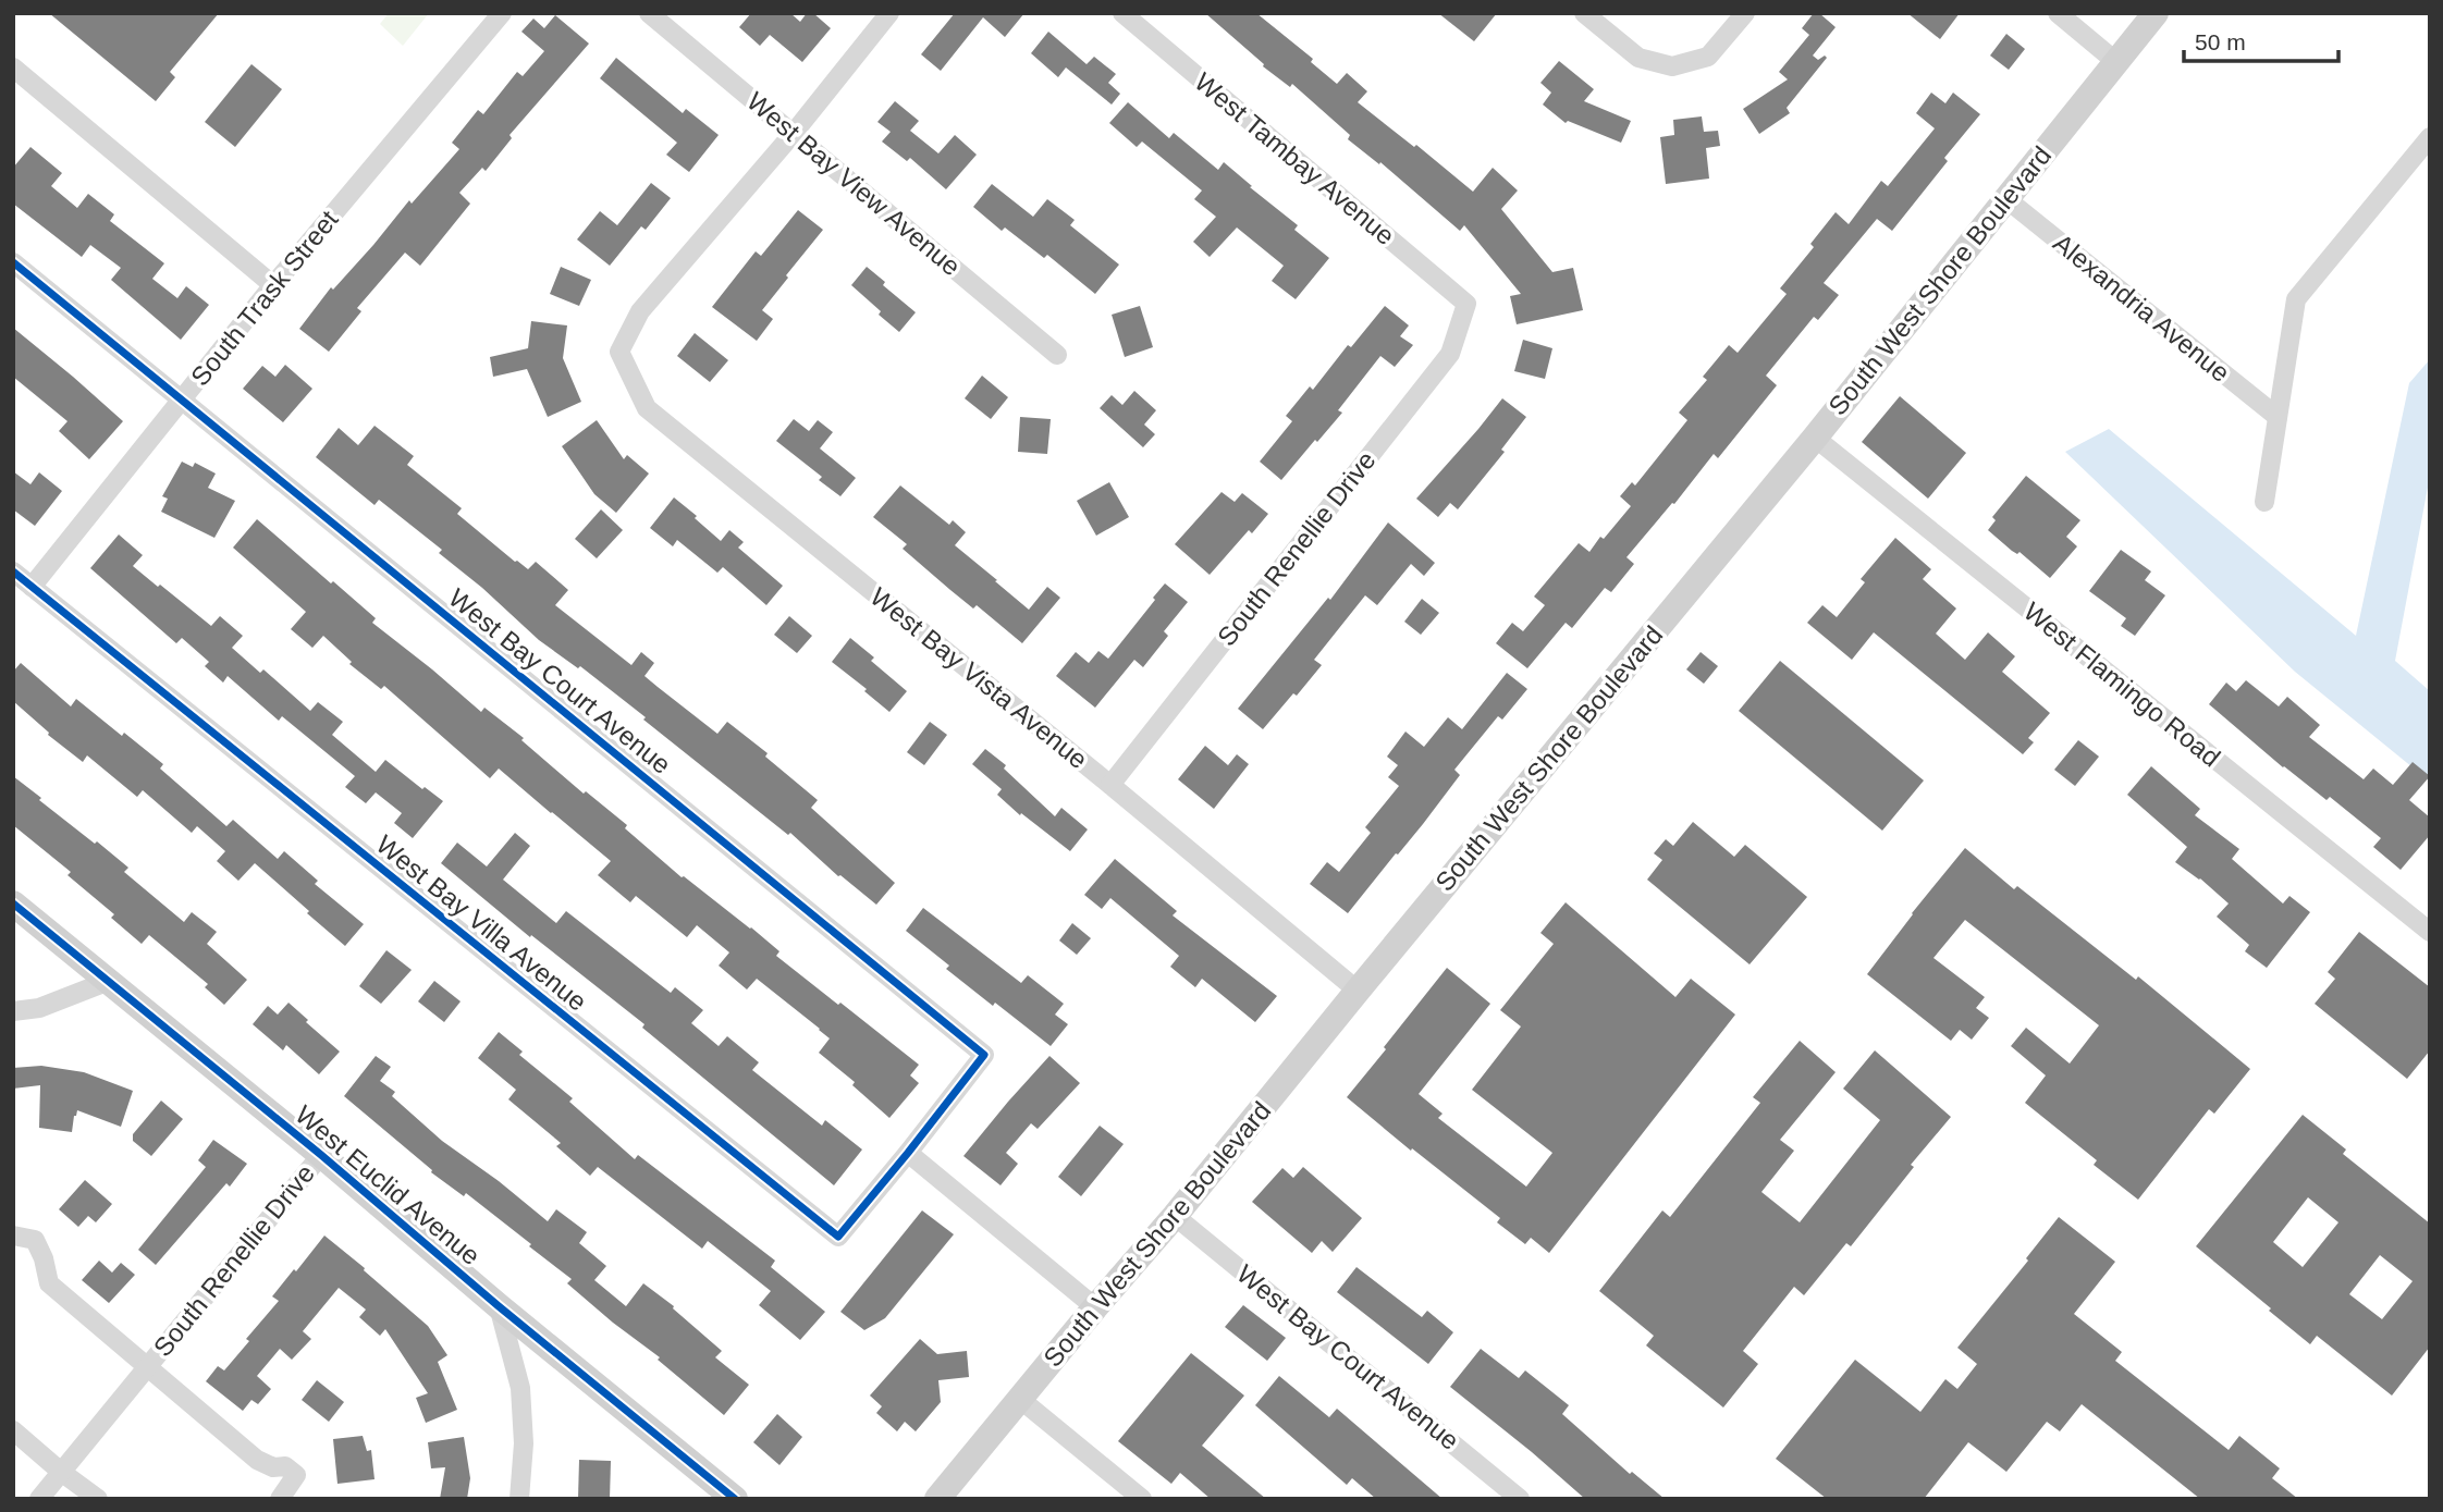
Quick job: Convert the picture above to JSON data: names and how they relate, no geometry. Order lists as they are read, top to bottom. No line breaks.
{"streets":{"street":["West Tambay Avenue","West Bay View Avenue","South West Shore Boulevard","South Trask Street","Alexandria Avenue","South Renellie Drive","West Bay Vista Avenue","West Bay Court Avenue","West Flamingo Road","West Bay Villa Avenue","West Euclid Avenue"]},"crossings":[["West Tambay Avenue","South Renellie Drive"],["West Bay View Avenue","West Bay Vista Avenue"],["South West Shore Boulevard","Alexandria Avenue"],["South West Shore Boulevard","West Bay Vista Avenue"],["South West Shore Boulevard","West Bay Court Avenue"],["South West Shore Boulevard","West Flamingo Road"],["South Trask Street","West Bay Court Avenue"],["South Trask Street","West Bay Villa Avenue"],["South Renellie Drive","West Bay Vista Avenue"],["South Renellie Drive","West Euclid Avenue"],["West Bay Court Avenue","West Bay Villa Avenue"]],"scale_bar":"50 m"}
